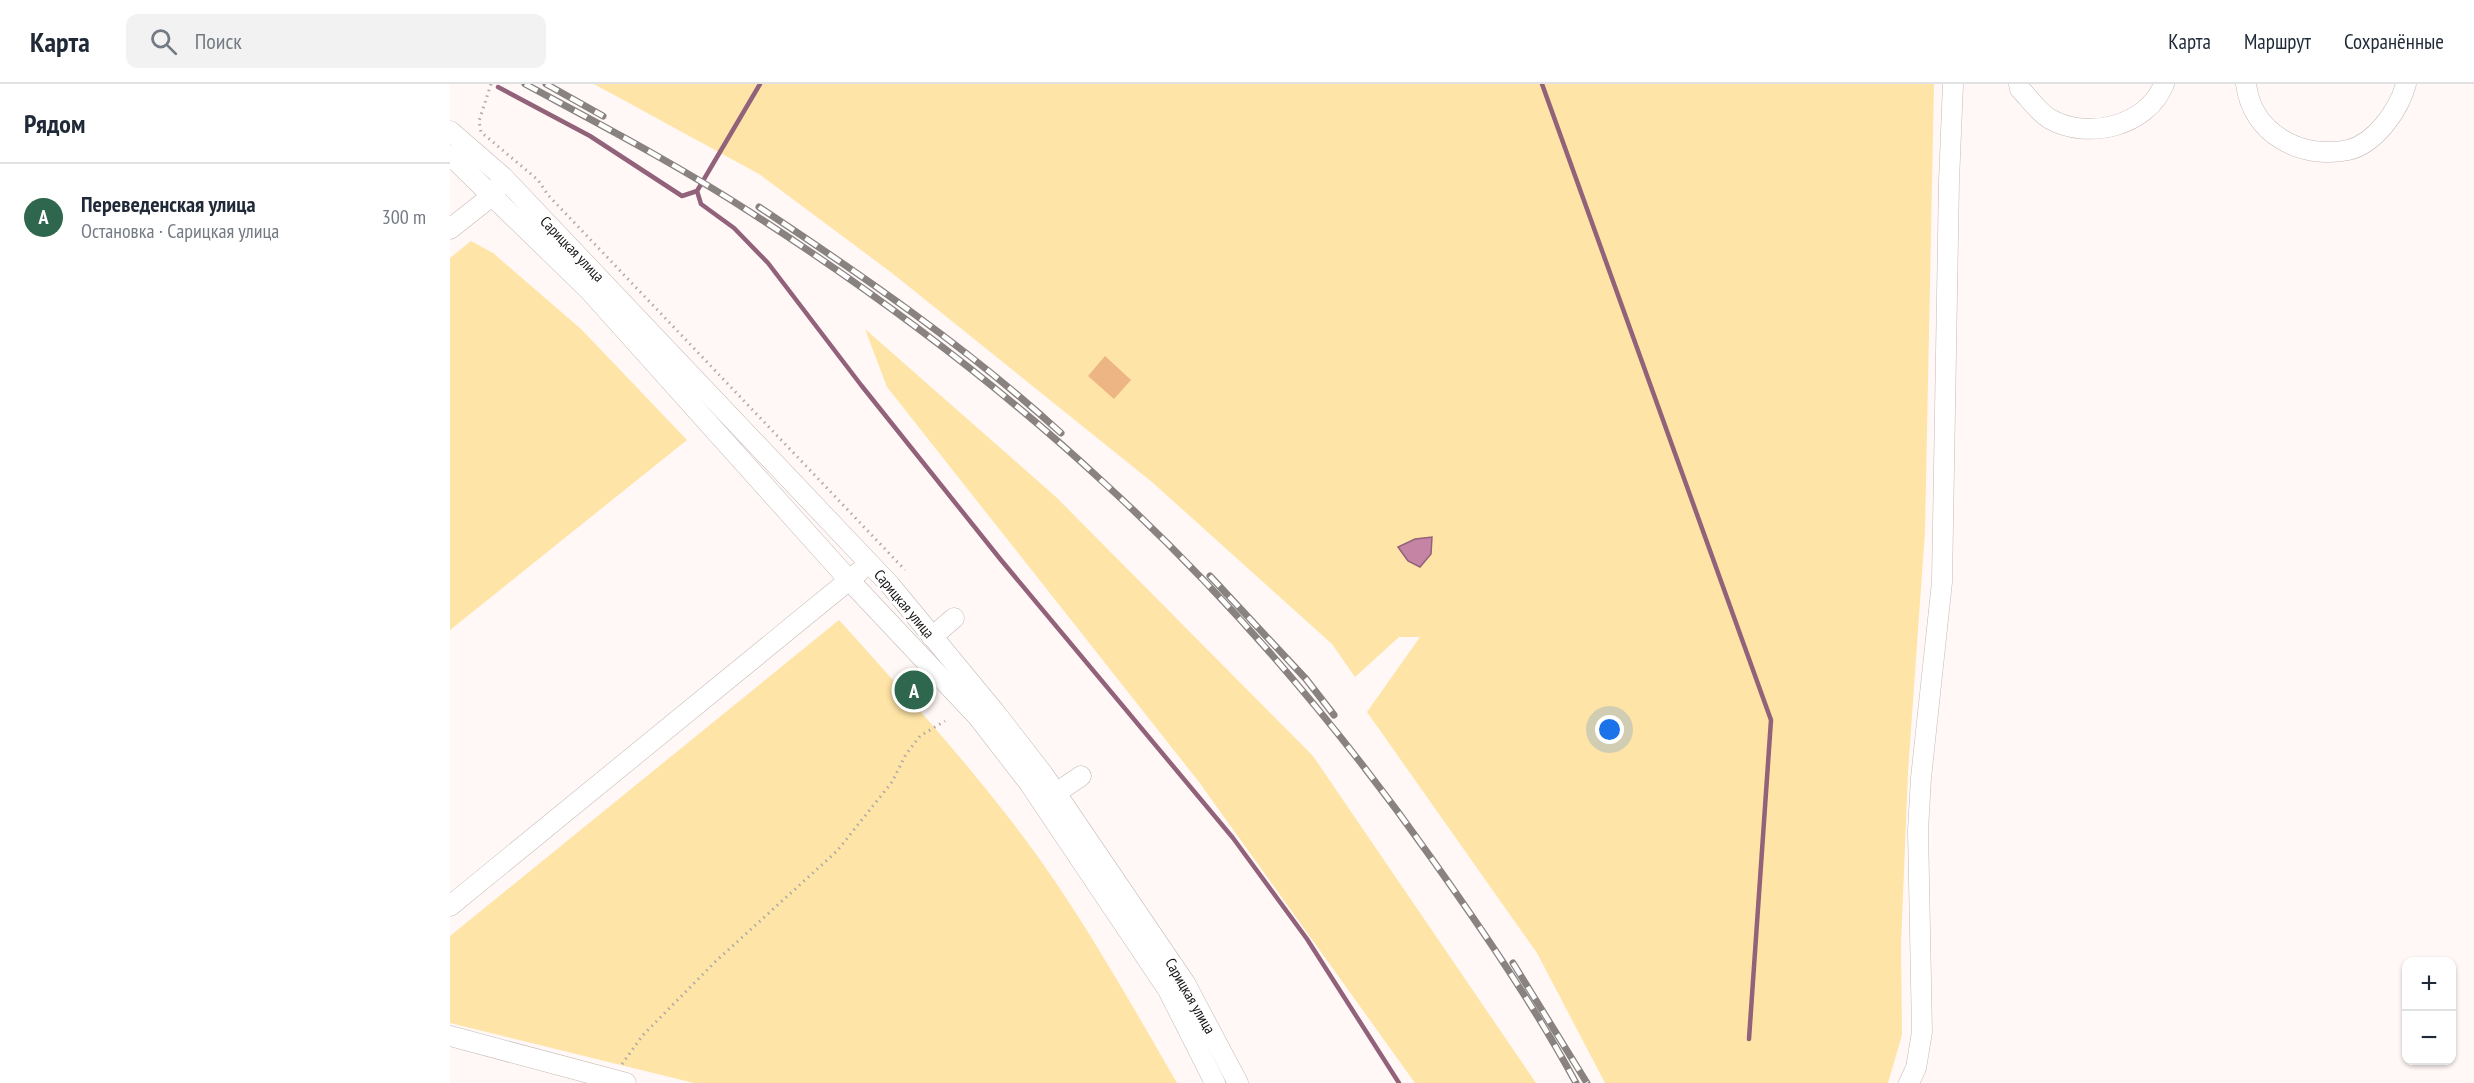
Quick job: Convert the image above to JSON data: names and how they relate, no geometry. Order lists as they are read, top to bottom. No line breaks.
{"streets":{"street":["Сарицкая улица"]},"page":{"header":"Карта","search":"Поиск","nav":["Карта","Маршрут","Сохранённые"],"heading":"Рядом","list":[{"mark":"A","name":"Переведенская улица","note":"Остановка · Сарицкая улица","value":"300 m"}],"pins":"A","map_buttons":["+","−"]}}
